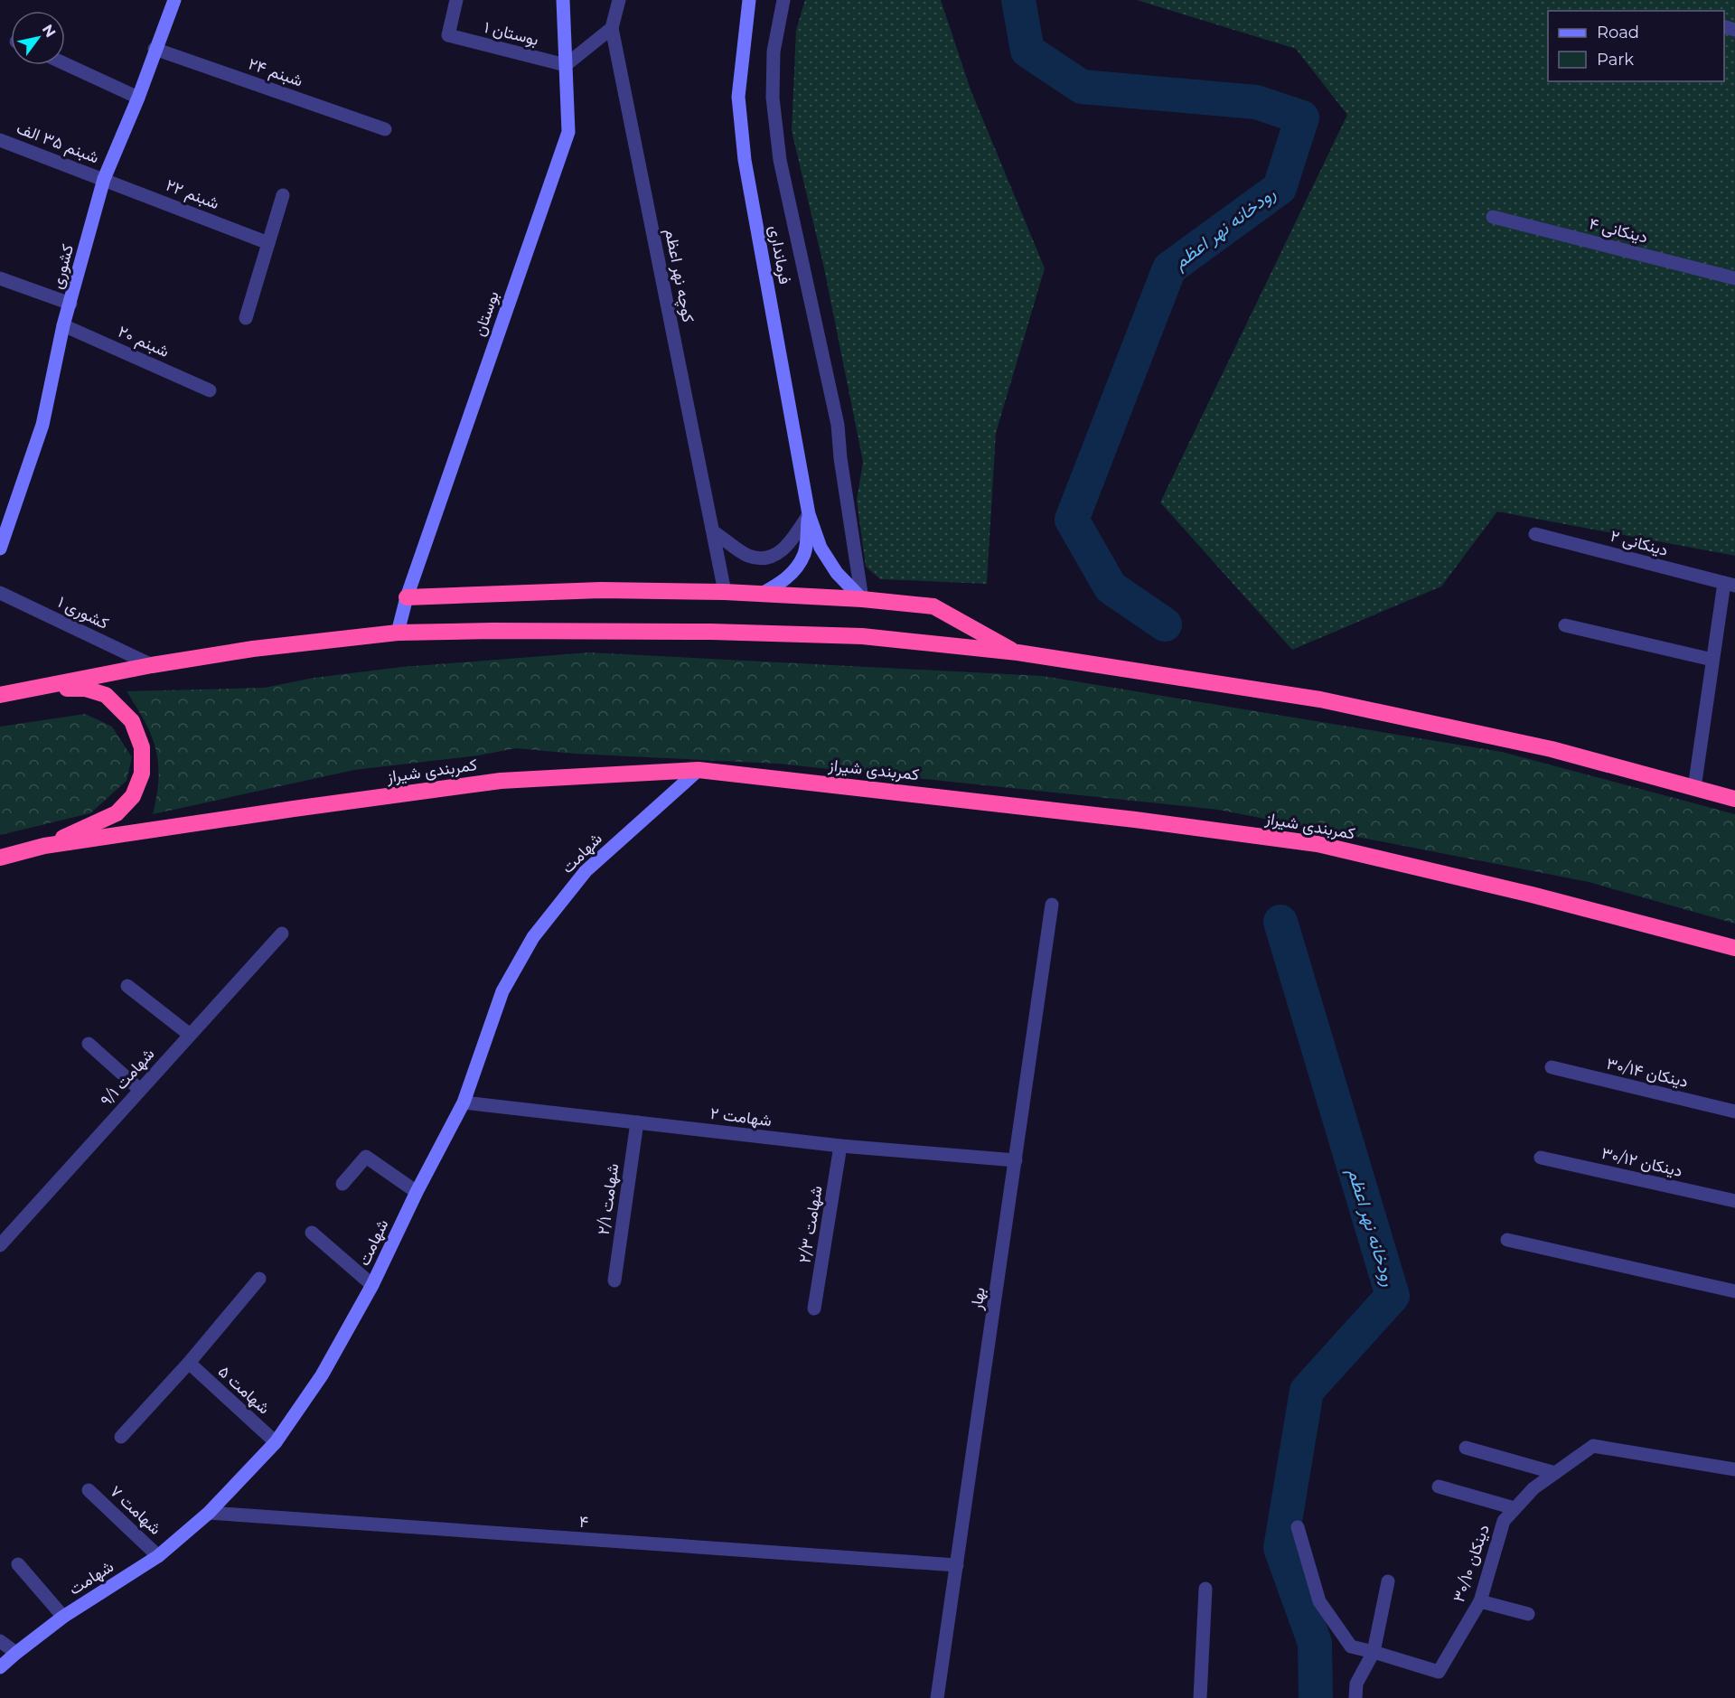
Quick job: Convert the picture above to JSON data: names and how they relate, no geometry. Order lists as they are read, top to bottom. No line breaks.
{"streets":{"highway":["کمربندی شیراز"],"street":["۱ بوستان","۲۴ شبنم","شبنم ۳۵ الف","۲۲ شبنم","۴ دینکانی","فرمانداری","کشوری","کوچه نهر اعظم","بوستان","۲۰ شبنم","۲ دینکانی","۱ کشوری","شهامت","۳۰/۱۴ دینکان","۹/۱ شهامت","۲ شهامت","۳۰/۱۲ دینکان","۲/۱ شهامت","۲/۳ شهامت","بهار","۵ شهامت","۷ شهامت","۴","۳۰/۱۰ دینکان"]},"crossings":[["۱ بوستان","بوستان"],["۲۴ شبنم","کشوری"],["شبنم ۳۵ الف","۲۲ شبنم"],["شبنم ۳۵ الف","کشوری"],["۲۲ شبنم","کشوری"],["کشوری","۲۰ شبنم"],["کمربندی شیراز","شهامت"],["شهامت","۲ شهامت"],["شهامت","۵ شهامت"],["شهامت","۷ شهامت"],["شهامت","۴"],["۲ شهامت","۲/۱ شهامت"],["۲ شهامت","۲/۳ شهامت"],["۲ شهامت","بهار"],["بهار","۴"]],"water":["رودخانه نهر اعظم"],"legend":["Road","Park"],"north":"top right"}
